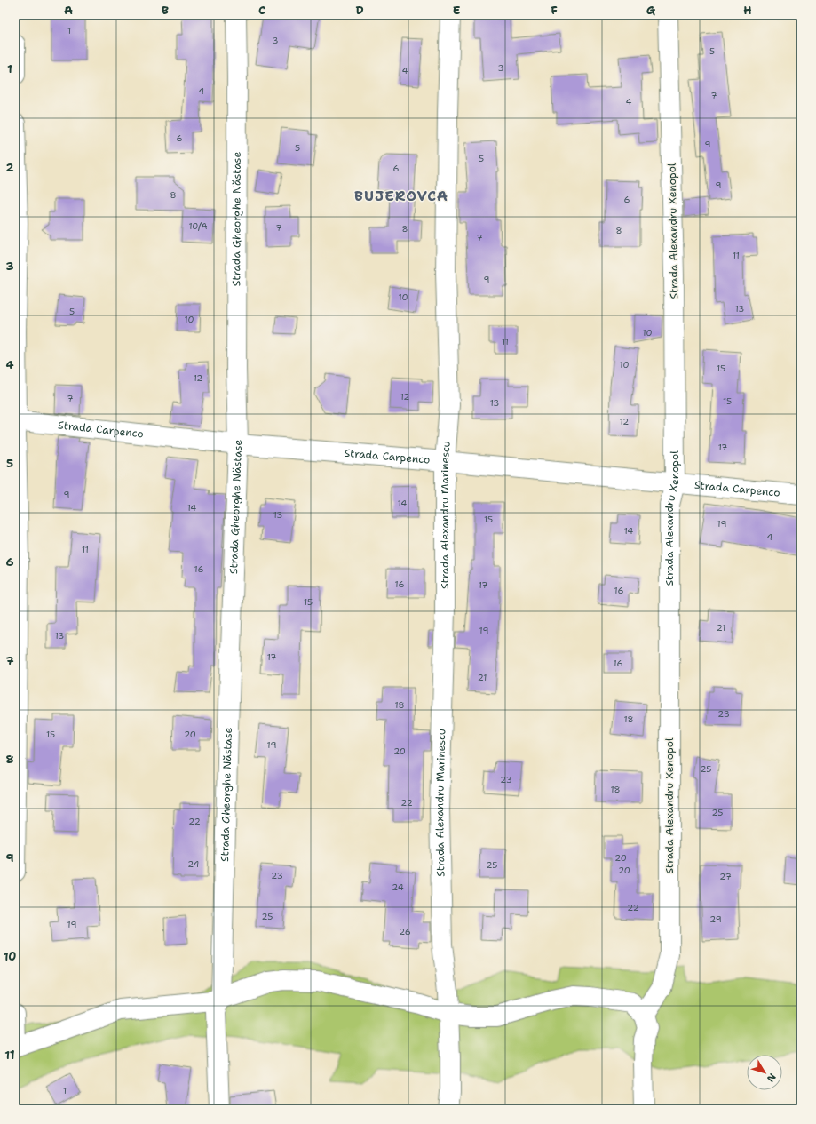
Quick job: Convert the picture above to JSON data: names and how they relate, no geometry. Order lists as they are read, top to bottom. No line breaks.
{"streets":{"street":["Strada Gheorghe Năstase","Strada Alexandru Xenopol","Strada Carpenco","Strada Alexandru Marinescu"]},"crossings":[["Strada Gheorghe Năstase","Strada Carpenco"],["Strada Alexandru Xenopol","Strada Carpenco"],["Strada Carpenco","Strada Alexandru Marinescu"]],"districts":["BUJEROVCA"],"house_numbers":["1","3","5","3","4","4","7","4","6","9","5","5","6","9","8","6","10/A","7","8","8","7","11","9","10","13","5","10","10","11","10","15","12","12","7","15","13","12","17","9","14","14","13","15","19","14","4","11","16","16","17","16","15","21","19","13","17","16","21","18","23","18","15","20","19","20","25","23","18","22","25","22","20","24","25","20","23","27","24","22","25","29","19","26","1"],"north":"bottom right","grid":{"columns":["A","B","C","D","E","F","G","H"],"rows":["1","2","3","4","5","6","7","8","9","10","11"]}}
